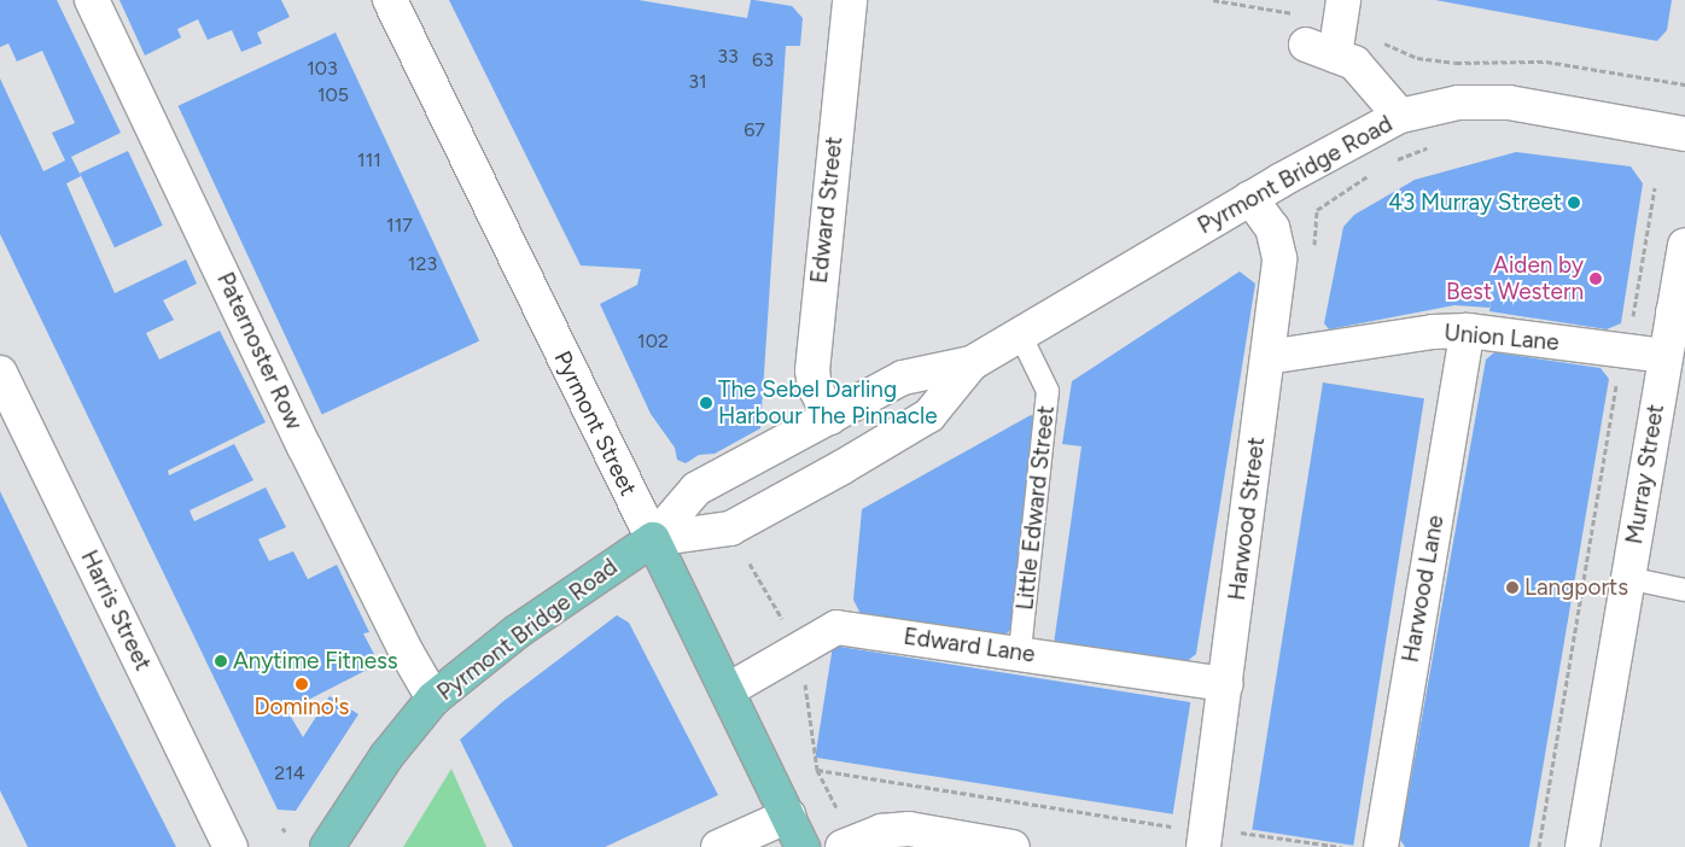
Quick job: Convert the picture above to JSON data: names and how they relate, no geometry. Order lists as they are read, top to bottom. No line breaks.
{"streets":{"main road":["Pyrmont Bridge Road","Pyrmont Street"],"street":["Edward Street","Union Lane","Paternoster Row","Murray Street","Harwood Street","Harwood Lane","Harris Street","Edward Lane"],"lane":["Little Edward Street"]},"crossings":[["Pyrmont Bridge Road","Edward Street"],["Pyrmont Bridge Road","Paternoster Row"],["Pyrmont Bridge Road","Pyrmont Street"],["Pyrmont Bridge Road","Little Edward Street"],["Pyrmont Bridge Road","Harwood Street"],["Union Lane","Murray Street"],["Union Lane","Harwood Street"],["Union Lane","Harwood Lane"],["Pyrmont Street","Edward Lane"],["Little Edward Street","Edward Lane"],["Harwood Street","Edward Lane"]],"places":["43 Murray Street","Aiden by Best Western","The Sebel Darling Harbour The Pinnacle","Langports","Anytime Fitness","Domino's"],"house_numbers":["33","63","103","31","105","67","111","117","123","102","214"]}
